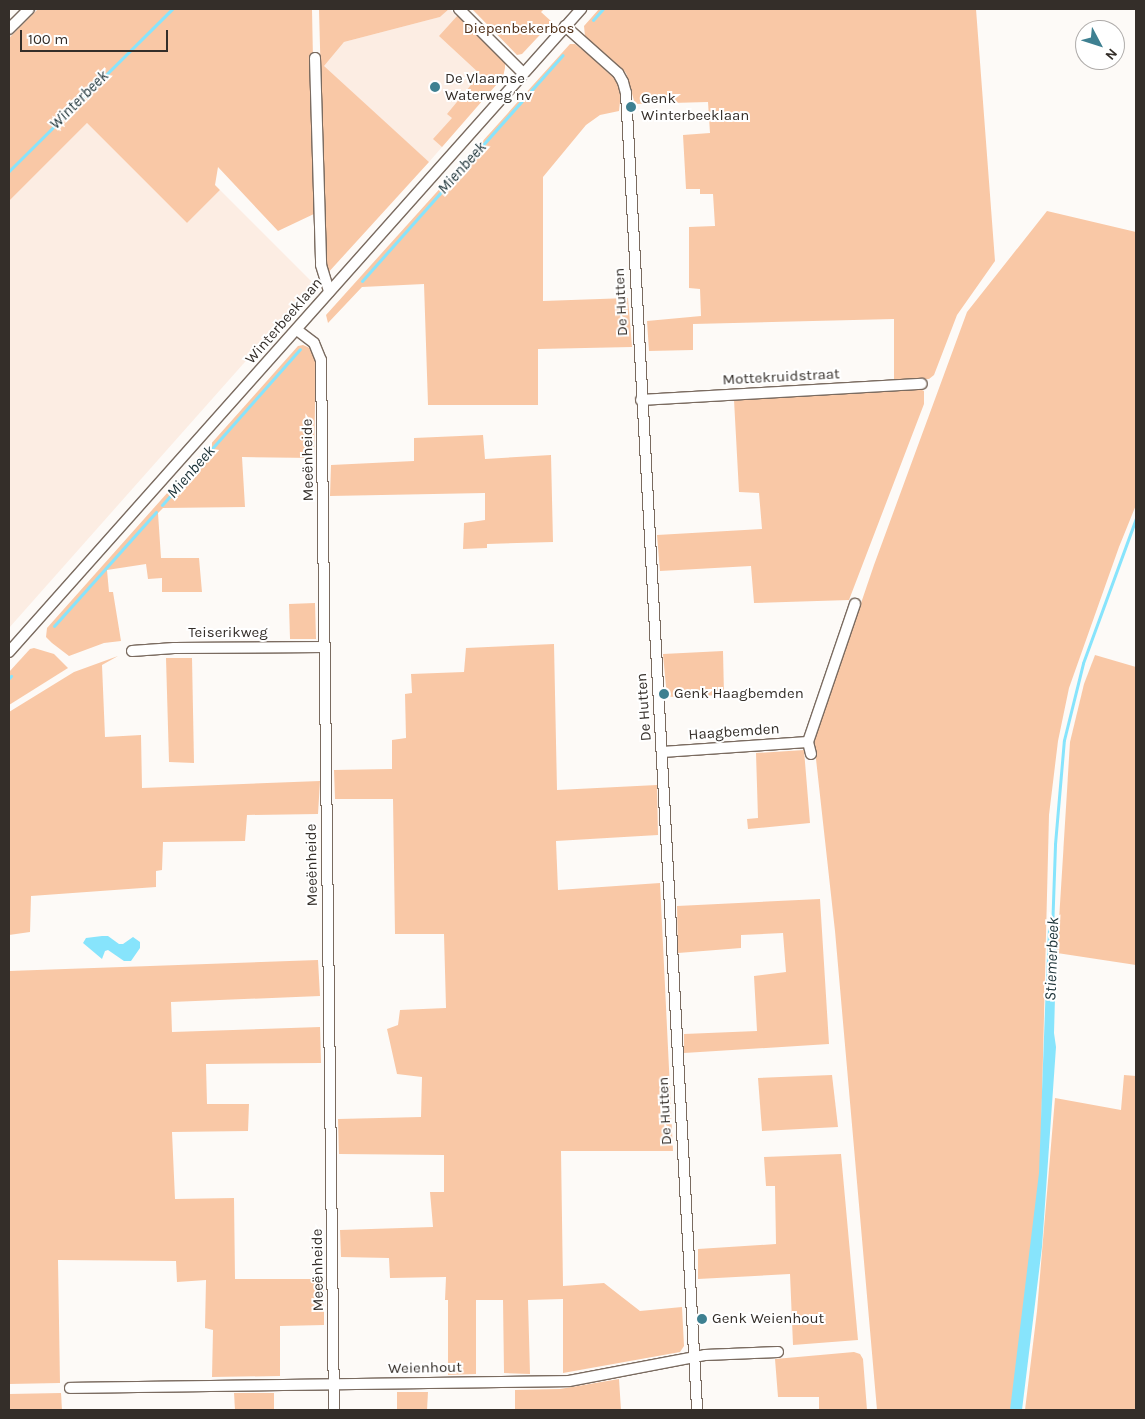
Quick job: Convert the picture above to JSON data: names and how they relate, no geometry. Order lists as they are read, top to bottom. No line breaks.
{"streets":{"street":["De Hutten","Winterbeeklaan","Mottekruidstraat","Meeënheide","Teiserikweg","Haagbemden","Weienhout"]},"crossings":[["De Hutten","Winterbeeklaan"],["De Hutten","Mottekruidstraat"],["De Hutten","Haagbemden"],["De Hutten","Weienhout"],["Winterbeeklaan","Meeënheide"],["Meeënheide","Teiserikweg"],["Meeënheide","Weienhout"]],"water":["Winterbeek","Mienbeek","Stiemerbeek"],"parks":["Diepenbekerbos"],"places":["De Vlaamse Waterweg nv","Genk Winterbeeklaan","Genk Haagbemden","Genk Weienhout"],"scale_bar":"100 m","north":"bottom right"}
